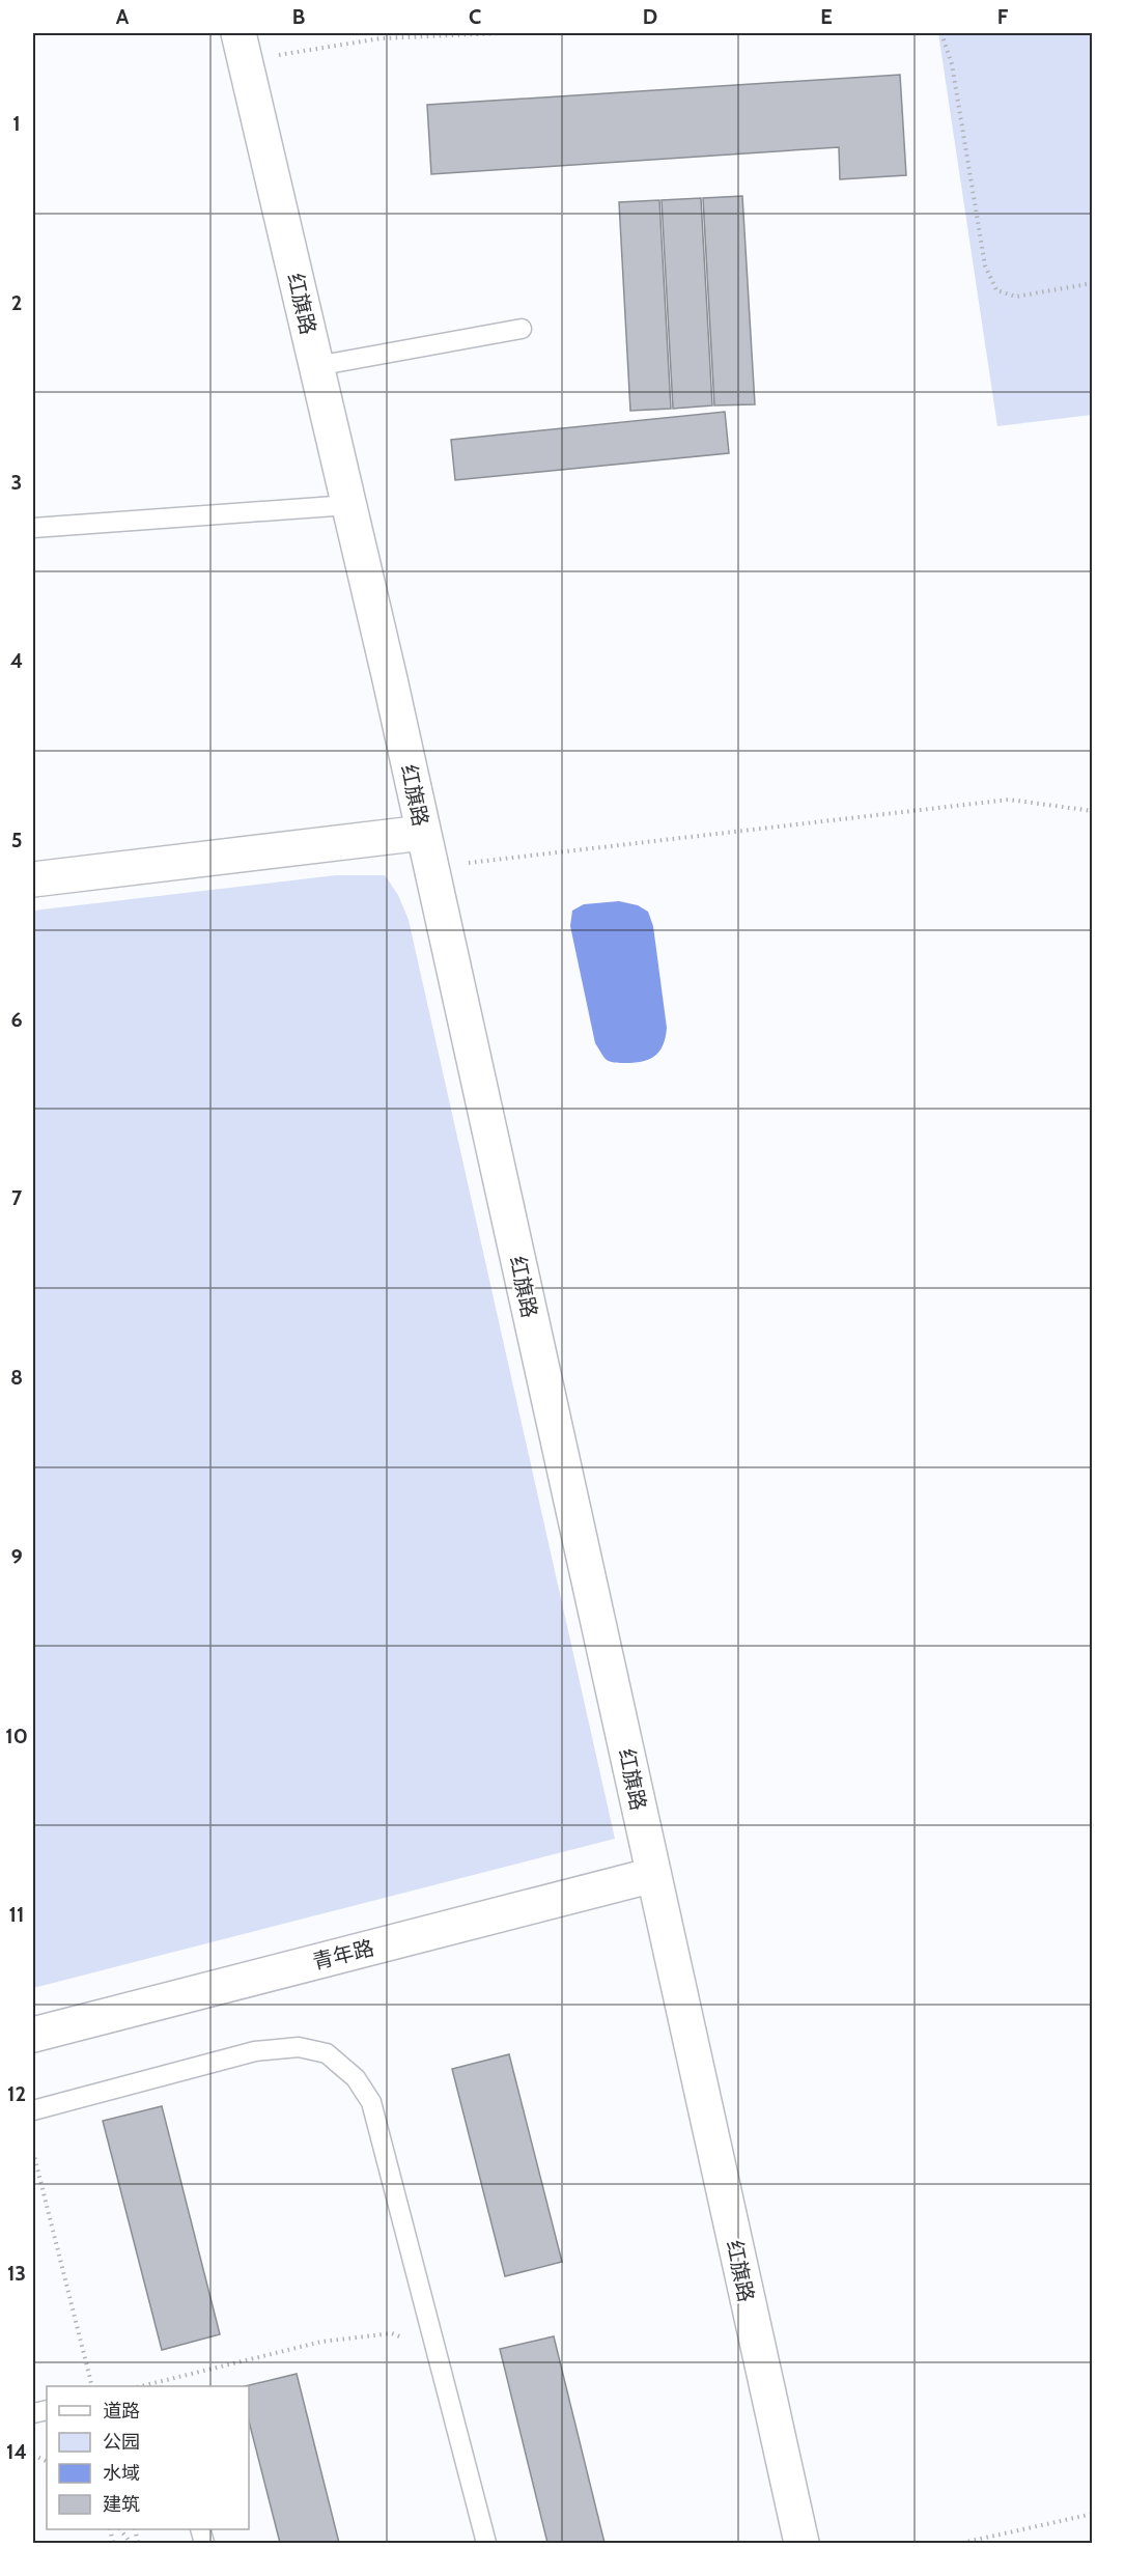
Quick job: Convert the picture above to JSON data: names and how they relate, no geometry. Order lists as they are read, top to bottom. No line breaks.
{"streets":{"street":["红旗路","青年路"]},"crossings":[["红旗路","青年路"]],"legend":["道路","公园","水域","建筑"],"grid":{"columns":["A","B","C","D","E","F"],"rows":["1","2","3","4","5","6","7","8","9","10","11","12","13","14"]}}
